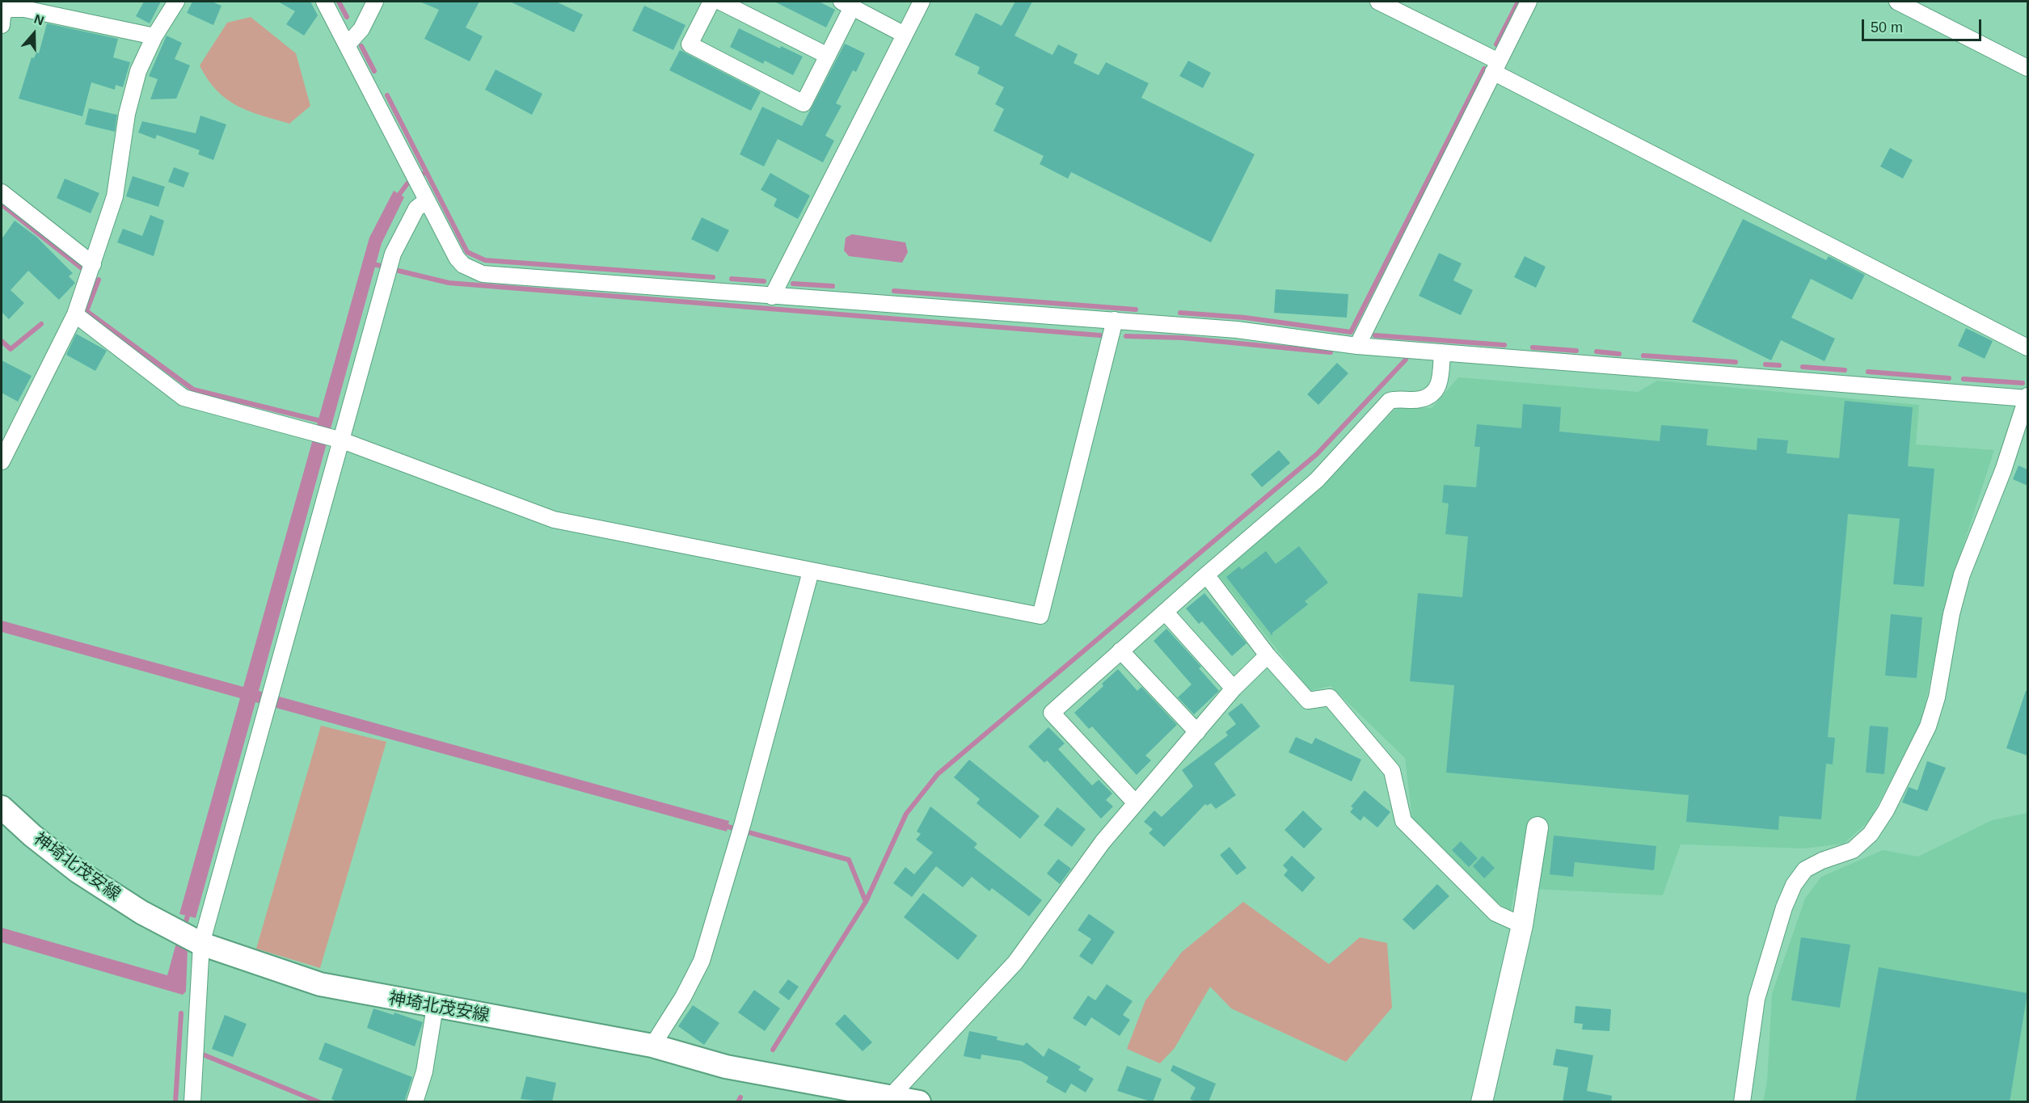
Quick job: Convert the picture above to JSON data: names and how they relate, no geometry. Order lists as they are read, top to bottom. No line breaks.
{"streets":{"main road":["神埼北茂安線"]},"scale_bar":"50 m","north":"top"}
